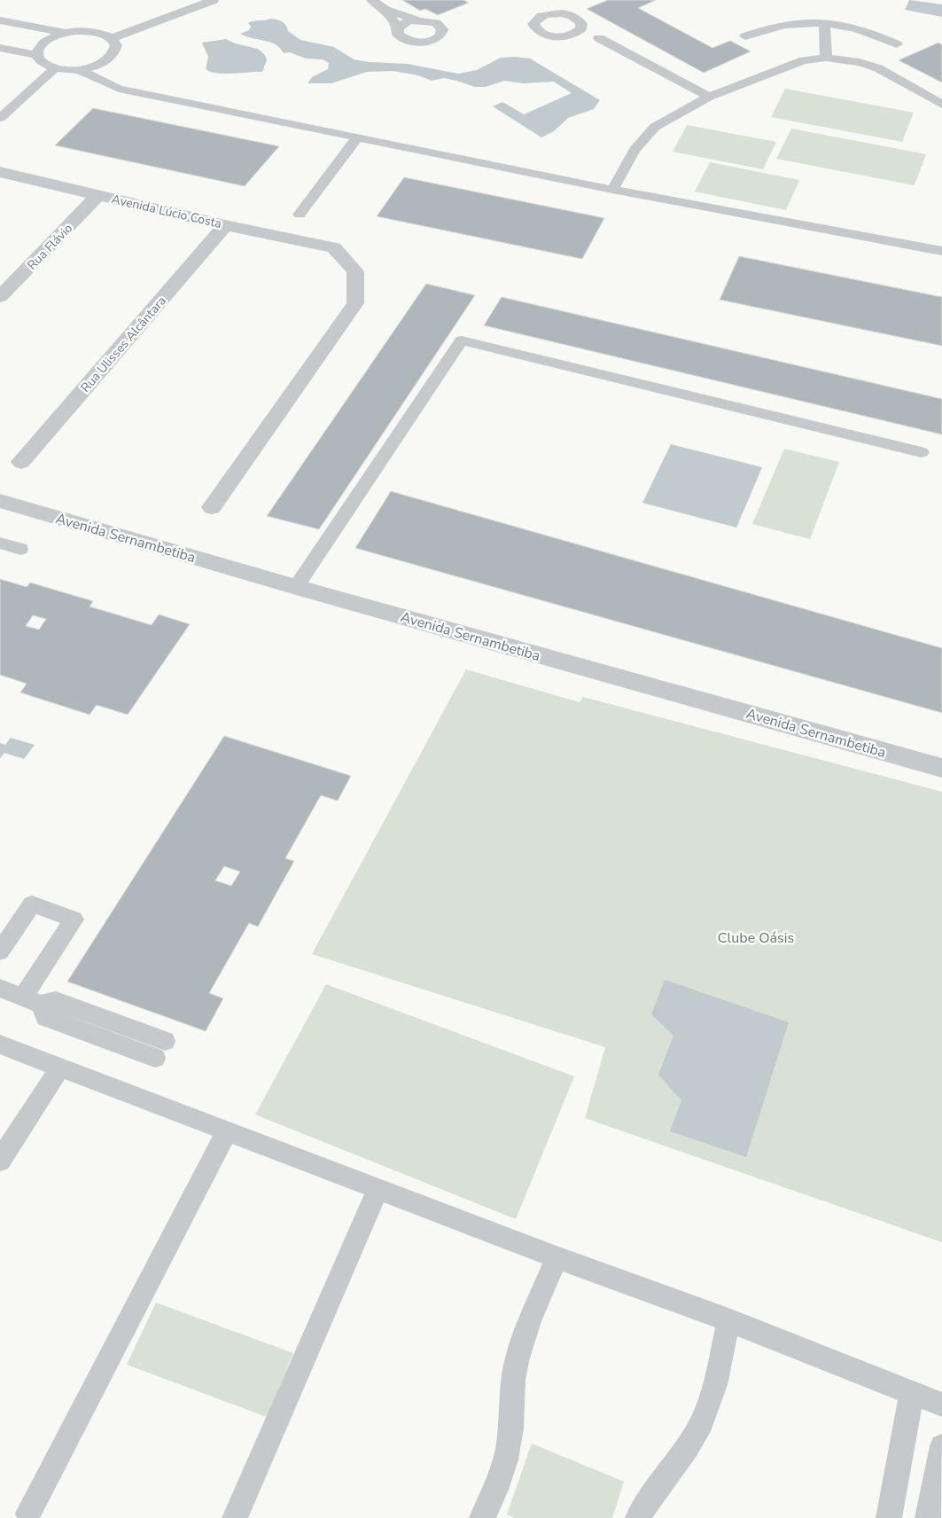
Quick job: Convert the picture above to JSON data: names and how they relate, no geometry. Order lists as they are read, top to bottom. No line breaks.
{"streets":{"street":["Avenida Lúcio Costa","Rua Flávio","Rua Ulisses Alcântara","Avenida Sernambetiba"]},"crossings":[["Avenida Lúcio Costa","Rua Flávio"],["Avenida Lúcio Costa","Rua Ulisses Alcântara"]],"parks":["Clube Oásis"]}
